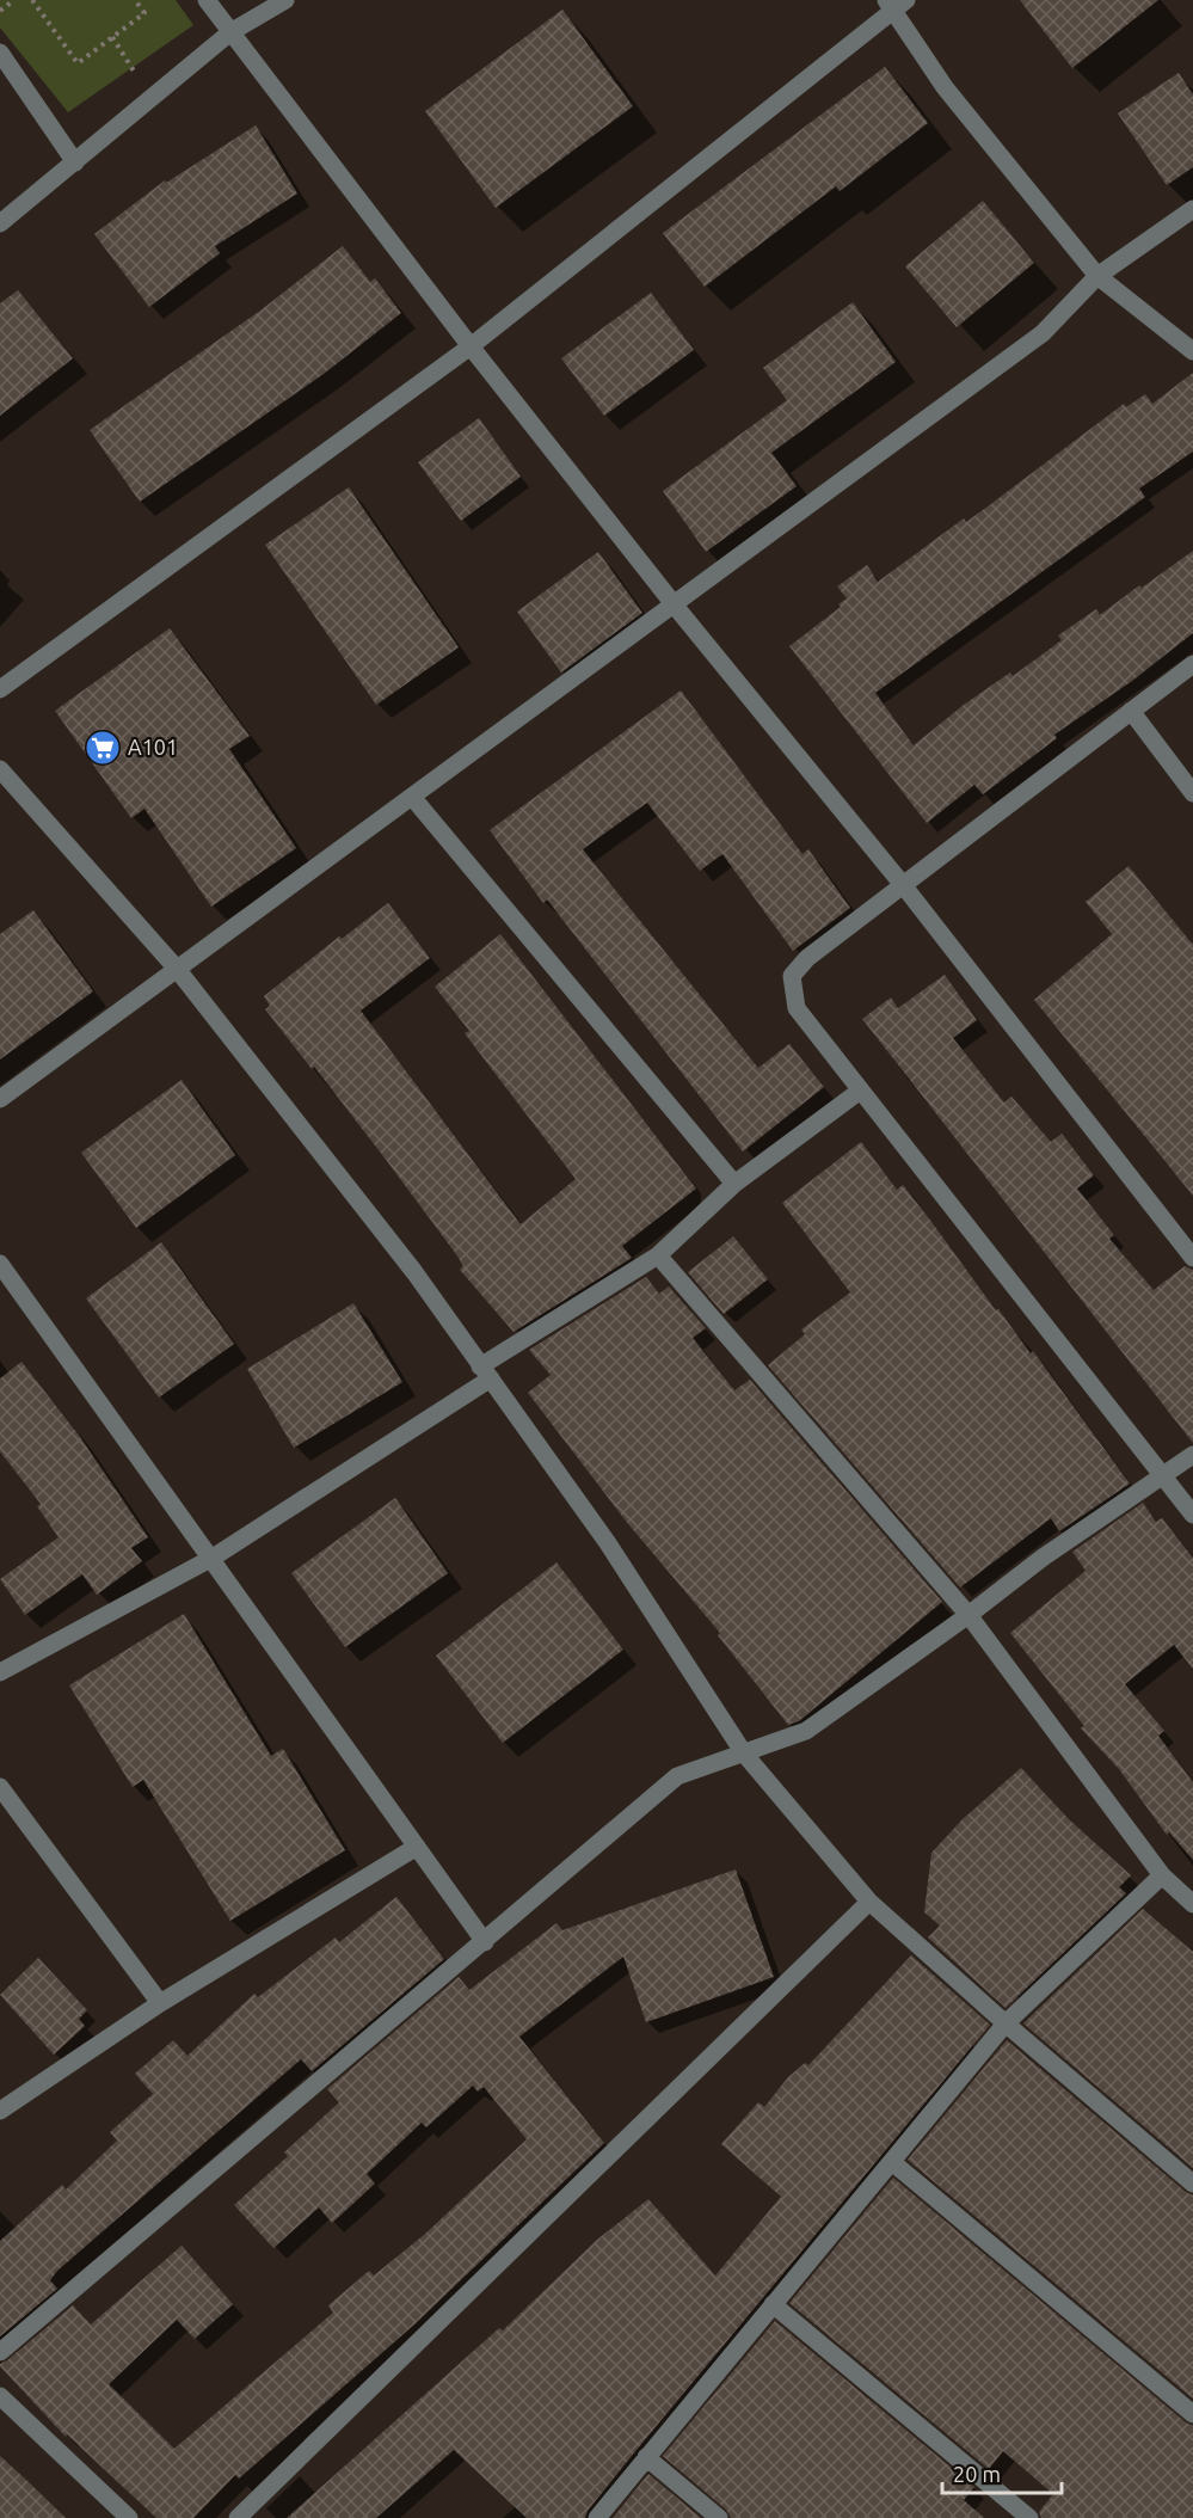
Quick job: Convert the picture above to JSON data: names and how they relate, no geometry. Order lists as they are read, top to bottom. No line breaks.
{"places":{"supermarket":["A101"]},"scale_bar":"20 m"}
